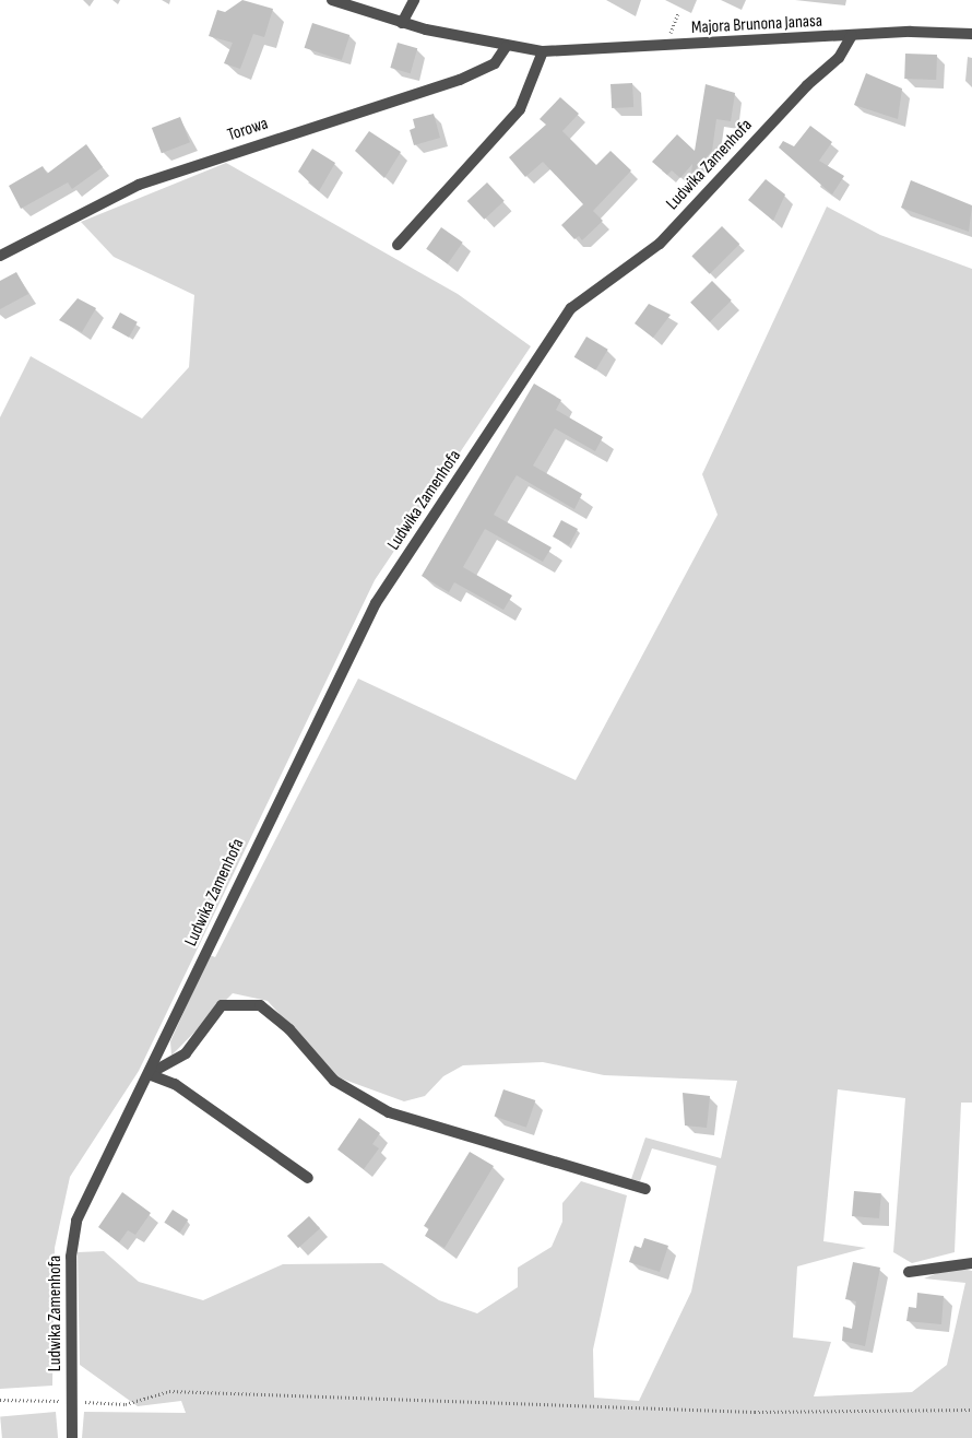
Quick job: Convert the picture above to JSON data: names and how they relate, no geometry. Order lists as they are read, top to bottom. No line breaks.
{"streets":{"street":["Majora Brunona Janasa","Torowa","Ludwika Zamenhofa"]},"crossings":[["Majora Brunona Janasa","Torowa"],["Majora Brunona Janasa","Ludwika Zamenhofa"]]}
